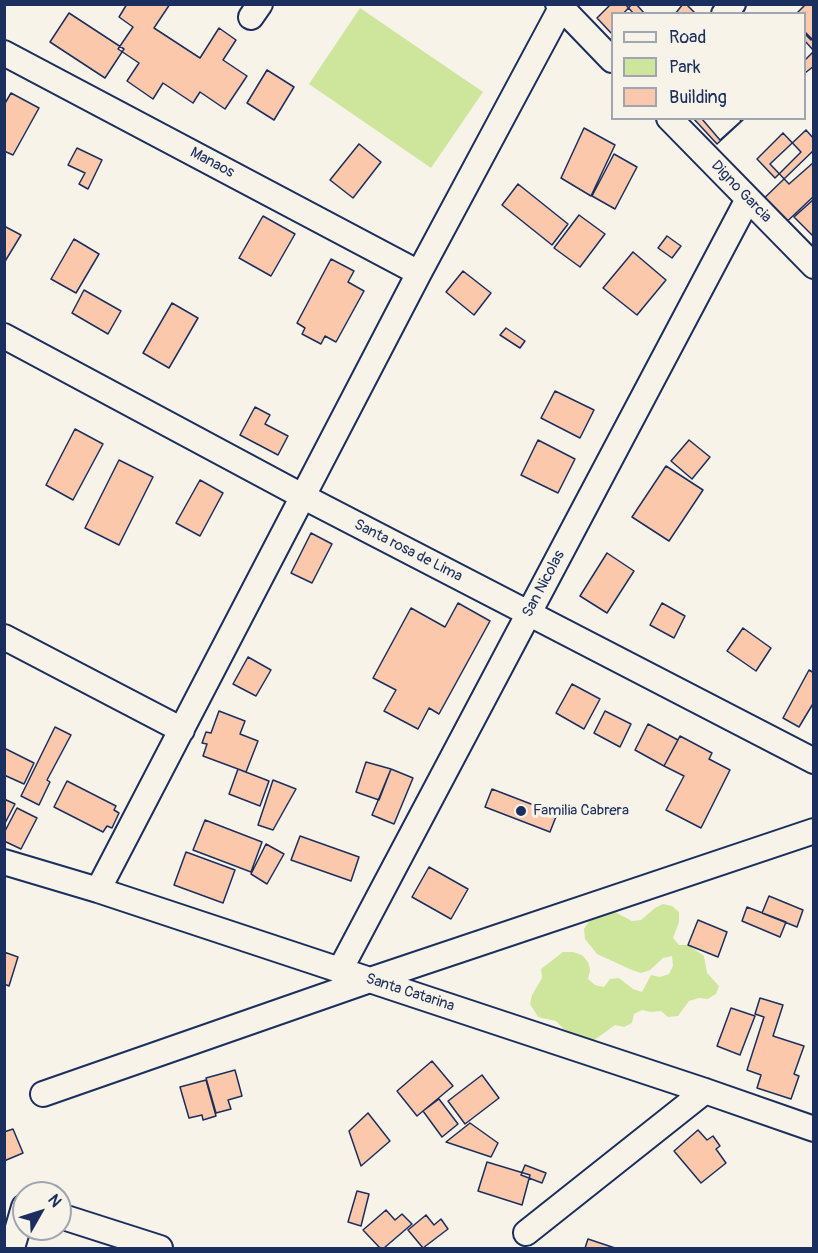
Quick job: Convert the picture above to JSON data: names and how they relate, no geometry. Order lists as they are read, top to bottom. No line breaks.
{"streets":{"street":["Manaos","Digno Garcia","Santa rosa de Lima","San Nicolas","Santa Catarina"]},"crossings":[["Digno Garcia","San Nicolas"],["Santa rosa de Lima","San Nicolas"],["San Nicolas","Santa Catarina"]],"places":["Familia Cabrera"],"legend":["Road","Park","Building"],"north":"top right"}
